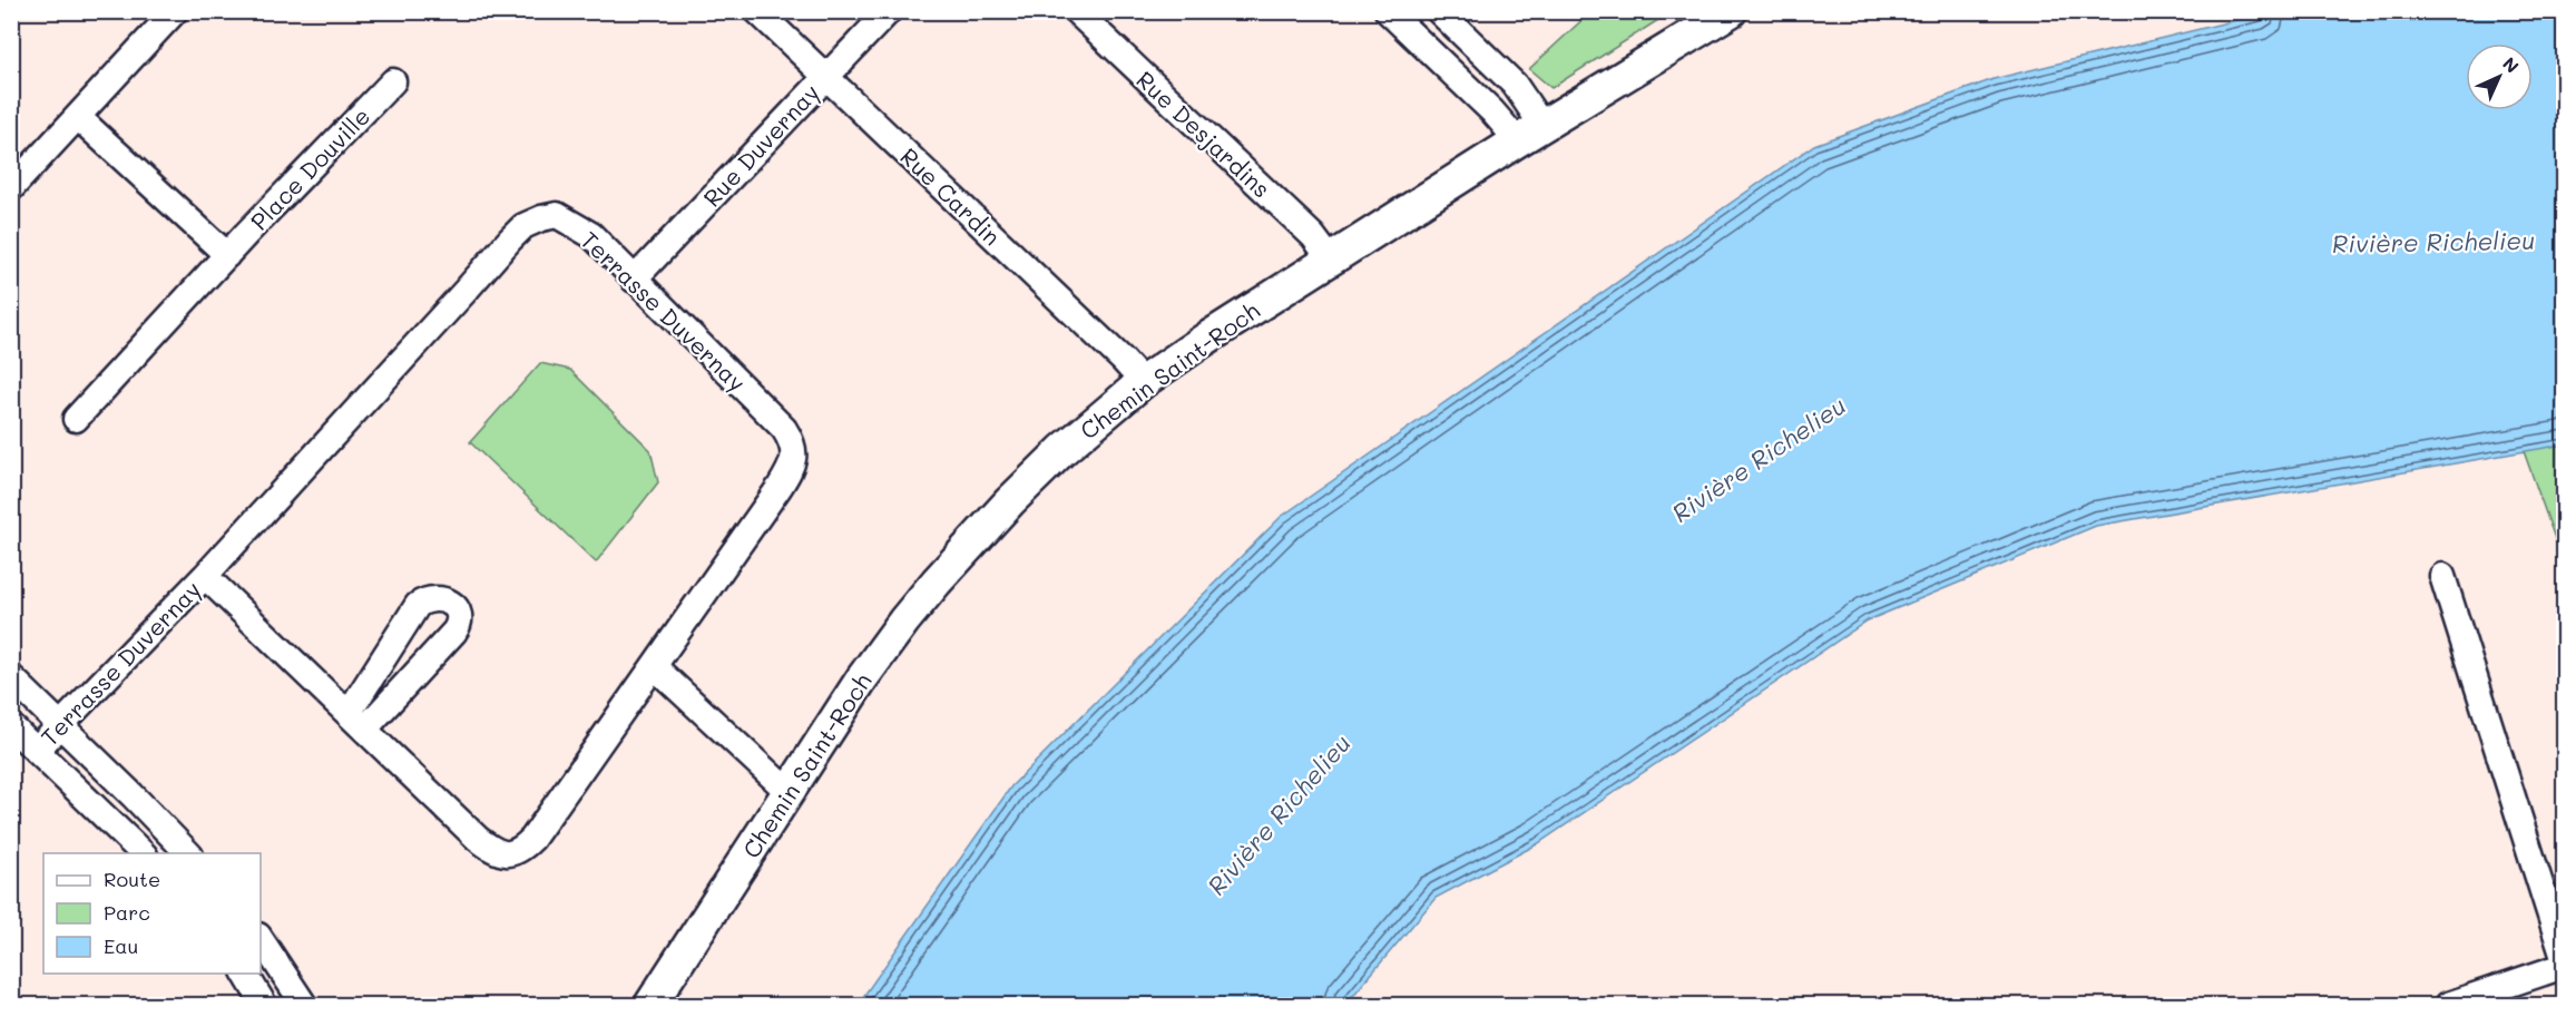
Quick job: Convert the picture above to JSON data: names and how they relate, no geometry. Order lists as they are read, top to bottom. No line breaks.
{"streets":{"main road":["Chemin Saint-Roch"],"street":["Rue Desjardins","Rue Duvernay","Place Douville","Rue Cardin","Terrasse Duvernay"]},"crossings":[["Rue Desjardins","Chemin Saint-Roch"],["Rue Duvernay","Rue Cardin"],["Rue Duvernay","Terrasse Duvernay"],["Rue Cardin","Chemin Saint-Roch"]],"water":["Rivière Richelieu"],"legend":["Route","Parc","Eau"],"north":"top right"}
